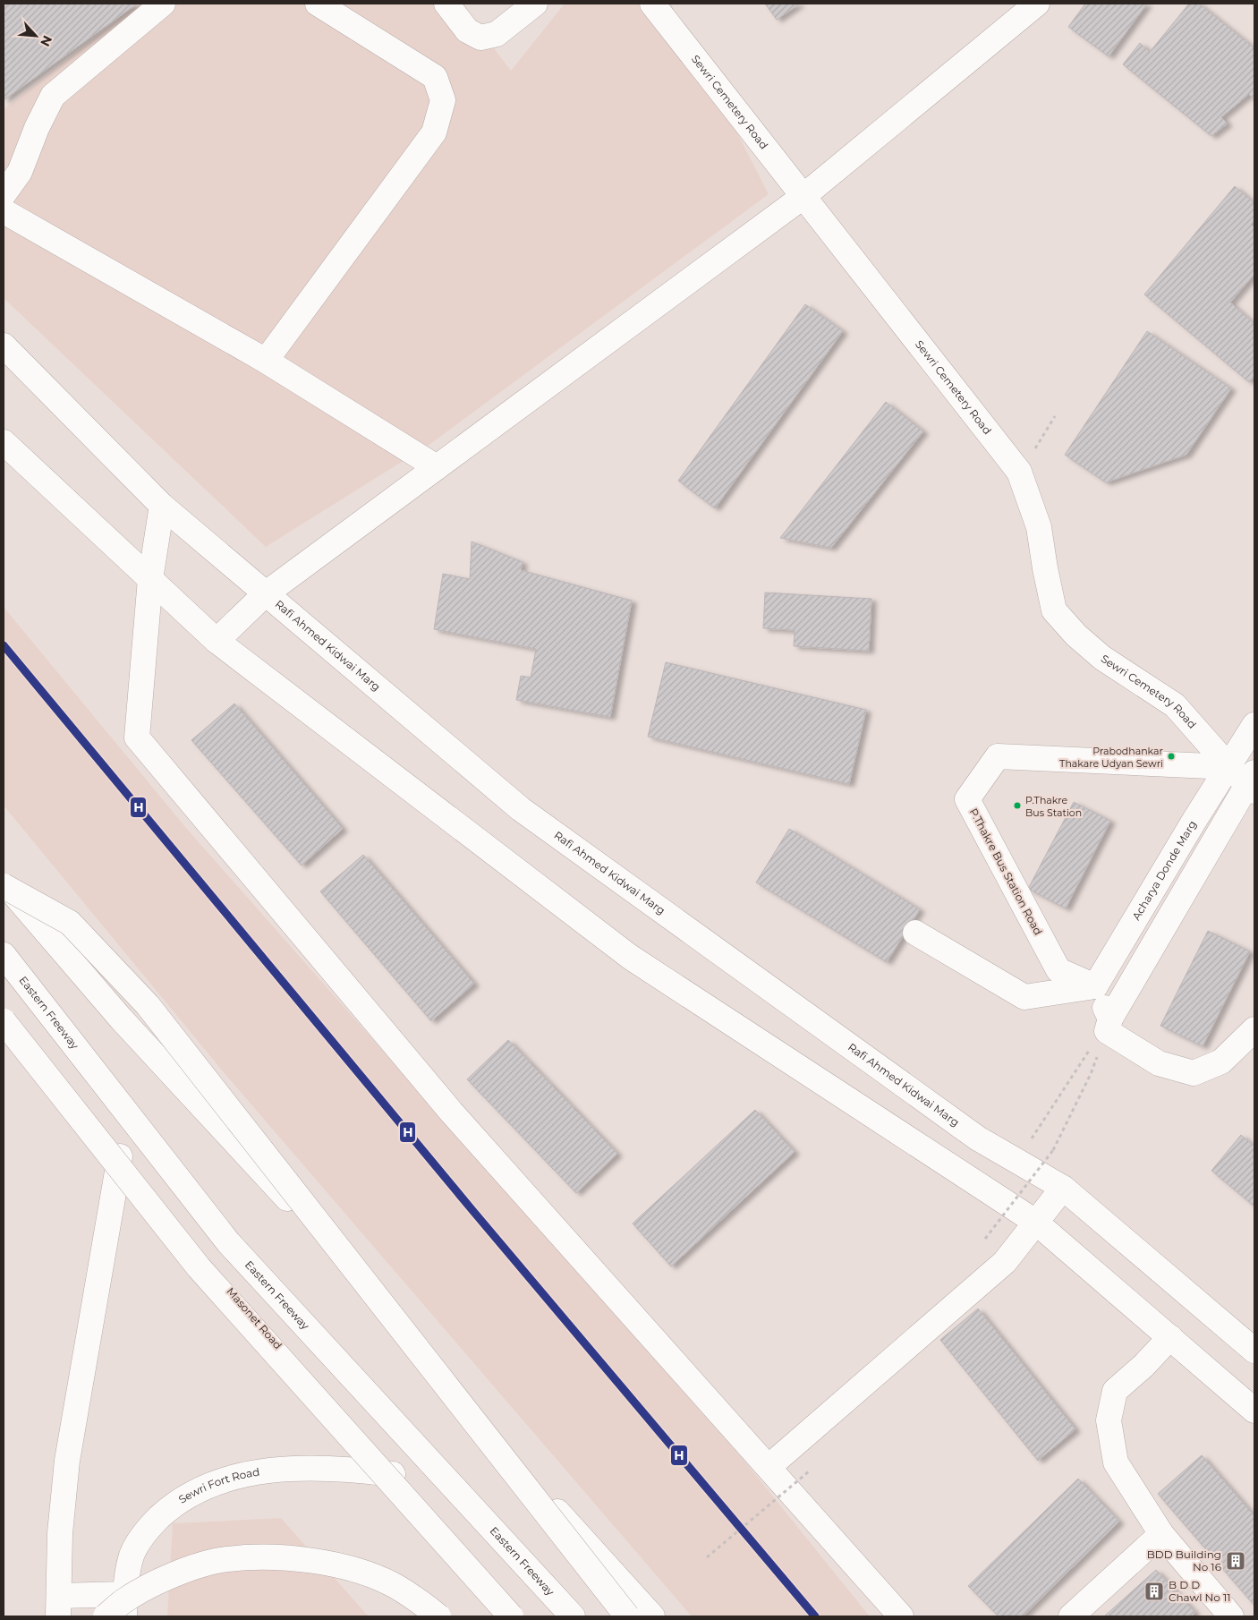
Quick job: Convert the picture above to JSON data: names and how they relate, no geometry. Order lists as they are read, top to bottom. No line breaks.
{"streets":{"main road":["Sewri Cemetery Road","Rafi Ahmed Kidwai Marg","Acharya Donde Marg","P.Thakre Bus Station Road","Eastern Freeway","Masonet Road","Sewri Fort Road"]},"crossings":[["Sewri Cemetery Road","Acharya Donde Marg"],["Sewri Cemetery Road","P.Thakre Bus Station Road"],["Acharya Donde Marg","P.Thakre Bus Station Road"],["Masonet Road","Sewri Fort Road"]],"places":{"other":["Prabodhankar Thakare Udyan Sewri","P.Thakre Bus Station"],"building":["BDD Building No 16","B D D Chawl No 11"]},"lines":["transit line H"],"north":"bottom right"}
